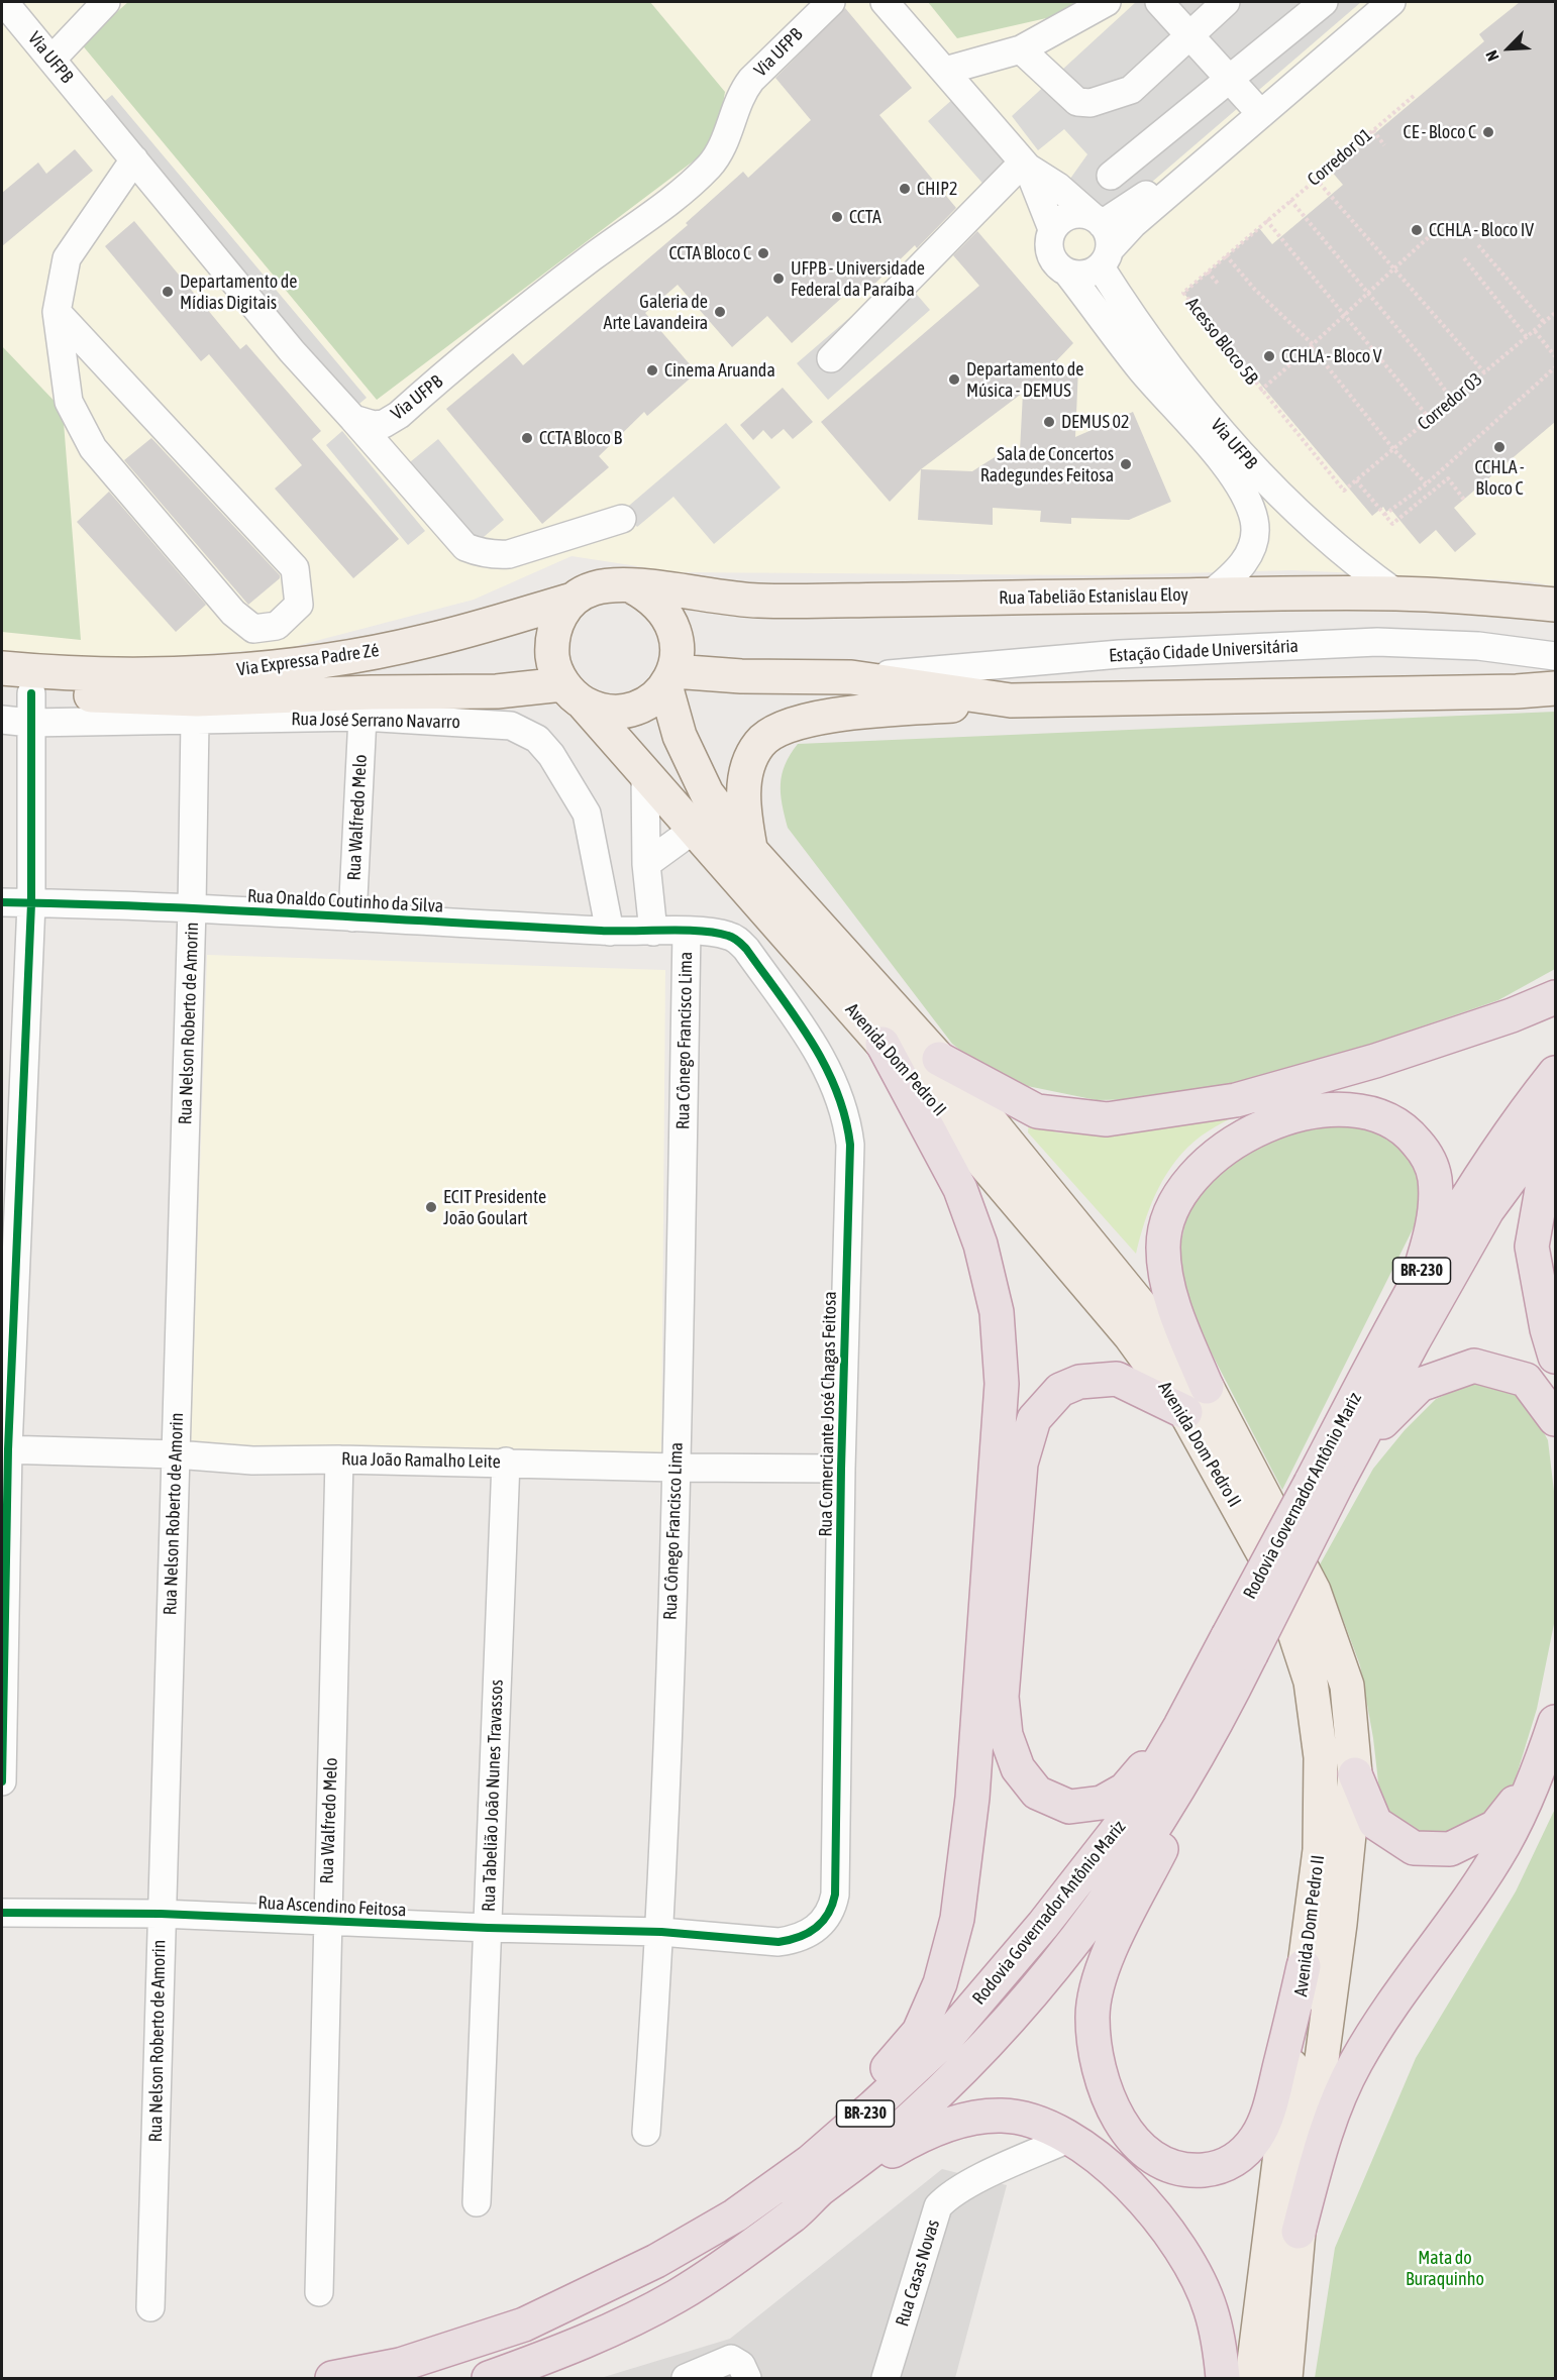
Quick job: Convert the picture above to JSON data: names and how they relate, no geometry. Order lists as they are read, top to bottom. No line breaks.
{"streets":{"highway":["BR-230","Rodovia Governador Antônio Mariz"],"main road":["Rua Tabelião Estanislau Eloy","Via Expressa Padre Zé","Avenida Dom Pedro II"],"street":["Via UFPB","Estação Cidade Universitária","Rua José Serrano Navarro","Rua Walfredo Melo","Rua Onaldo Coutinho da Silva","Rua Nelson Roberto de Amorin","Rua Cônego Francisco Lima","Rua Comerciante José Chagas Feitosa","Rua João Ramalho Leite","Rua Tabelião João Nunes Travassos","Rua Ascendino Feitosa","Rua Casas Novas"],"path":["Corredor 01","Acesso Bloco 5B","Corredor 03"]},"crossings":[["Via UFPB","Rua Tabelião Estanislau Eloy"],["Corredor 01","Acesso Bloco 5B"],["Acesso Bloco 5B","Corredor 03"],["Rua Tabelião Estanislau Eloy","Via Expressa Padre Zé"],["Rua Tabelião Estanislau Eloy","Avenida Dom Pedro II"],["Via Expressa Padre Zé","Rua José Serrano Navarro"],["Via Expressa Padre Zé","Avenida Dom Pedro II"],["Rua José Serrano Navarro","Rua Walfredo Melo"],["Rua José Serrano Navarro","Rua Onaldo Coutinho da Silva"],["Rua José Serrano Navarro","Rua Nelson Roberto de Amorin"],["Rua Walfredo Melo","Rua Onaldo Coutinho da Silva"],["Rua Walfredo Melo","Rua João Ramalho Leite"],["Rua Walfredo Melo","Rua Ascendino Feitosa"],["Rua Onaldo Coutinho da Silva","Rua Nelson Roberto de Amorin"],["Rua Onaldo Coutinho da Silva","Rua Cônego Francisco Lima"],["Rua Onaldo Coutinho da Silva","Rua Comerciante José Chagas Feitosa"],["Rua Nelson Roberto de Amorin","Rua João Ramalho Leite"],["Rua Nelson Roberto de Amorin","Rua Ascendino Feitosa"],["Rua Cônego Francisco Lima","Rua Comerciante José Chagas Feitosa"],["Rua Cônego Francisco Lima","Rua João Ramalho Leite"],["Rua Cônego Francisco Lima","Rua Ascendino Feitosa"],["Rua Comerciante José Chagas Feitosa","Rua João Ramalho Leite"],["Rua Comerciante José Chagas Feitosa","Rua Ascendino Feitosa"],["Rua João Ramalho Leite","Rua Tabelião João Nunes Travassos"],["Rua Tabelião João Nunes Travassos","Rua Ascendino Feitosa"]],"parks":["Mata do Buraquinho"],"places":["CE - Bloco C","CHIP2","CCTA","CCHLA - Bloco IV","CCTA Bloco C","UFPB - Universidade Federal da Paraíba","Departamento de Mídias Digitais","Galeria de Arte Lavandeira","CCHLA - Bloco V","Cinema Aruanda","Departamento de Música - DEMUS","DEMUS 02","CCTA Bloco B","CCHLA - Bloco C","Sala de Concertos Radegundes Feitosa","ECIT Presidente João Goulart"],"north":"bottom left"}
